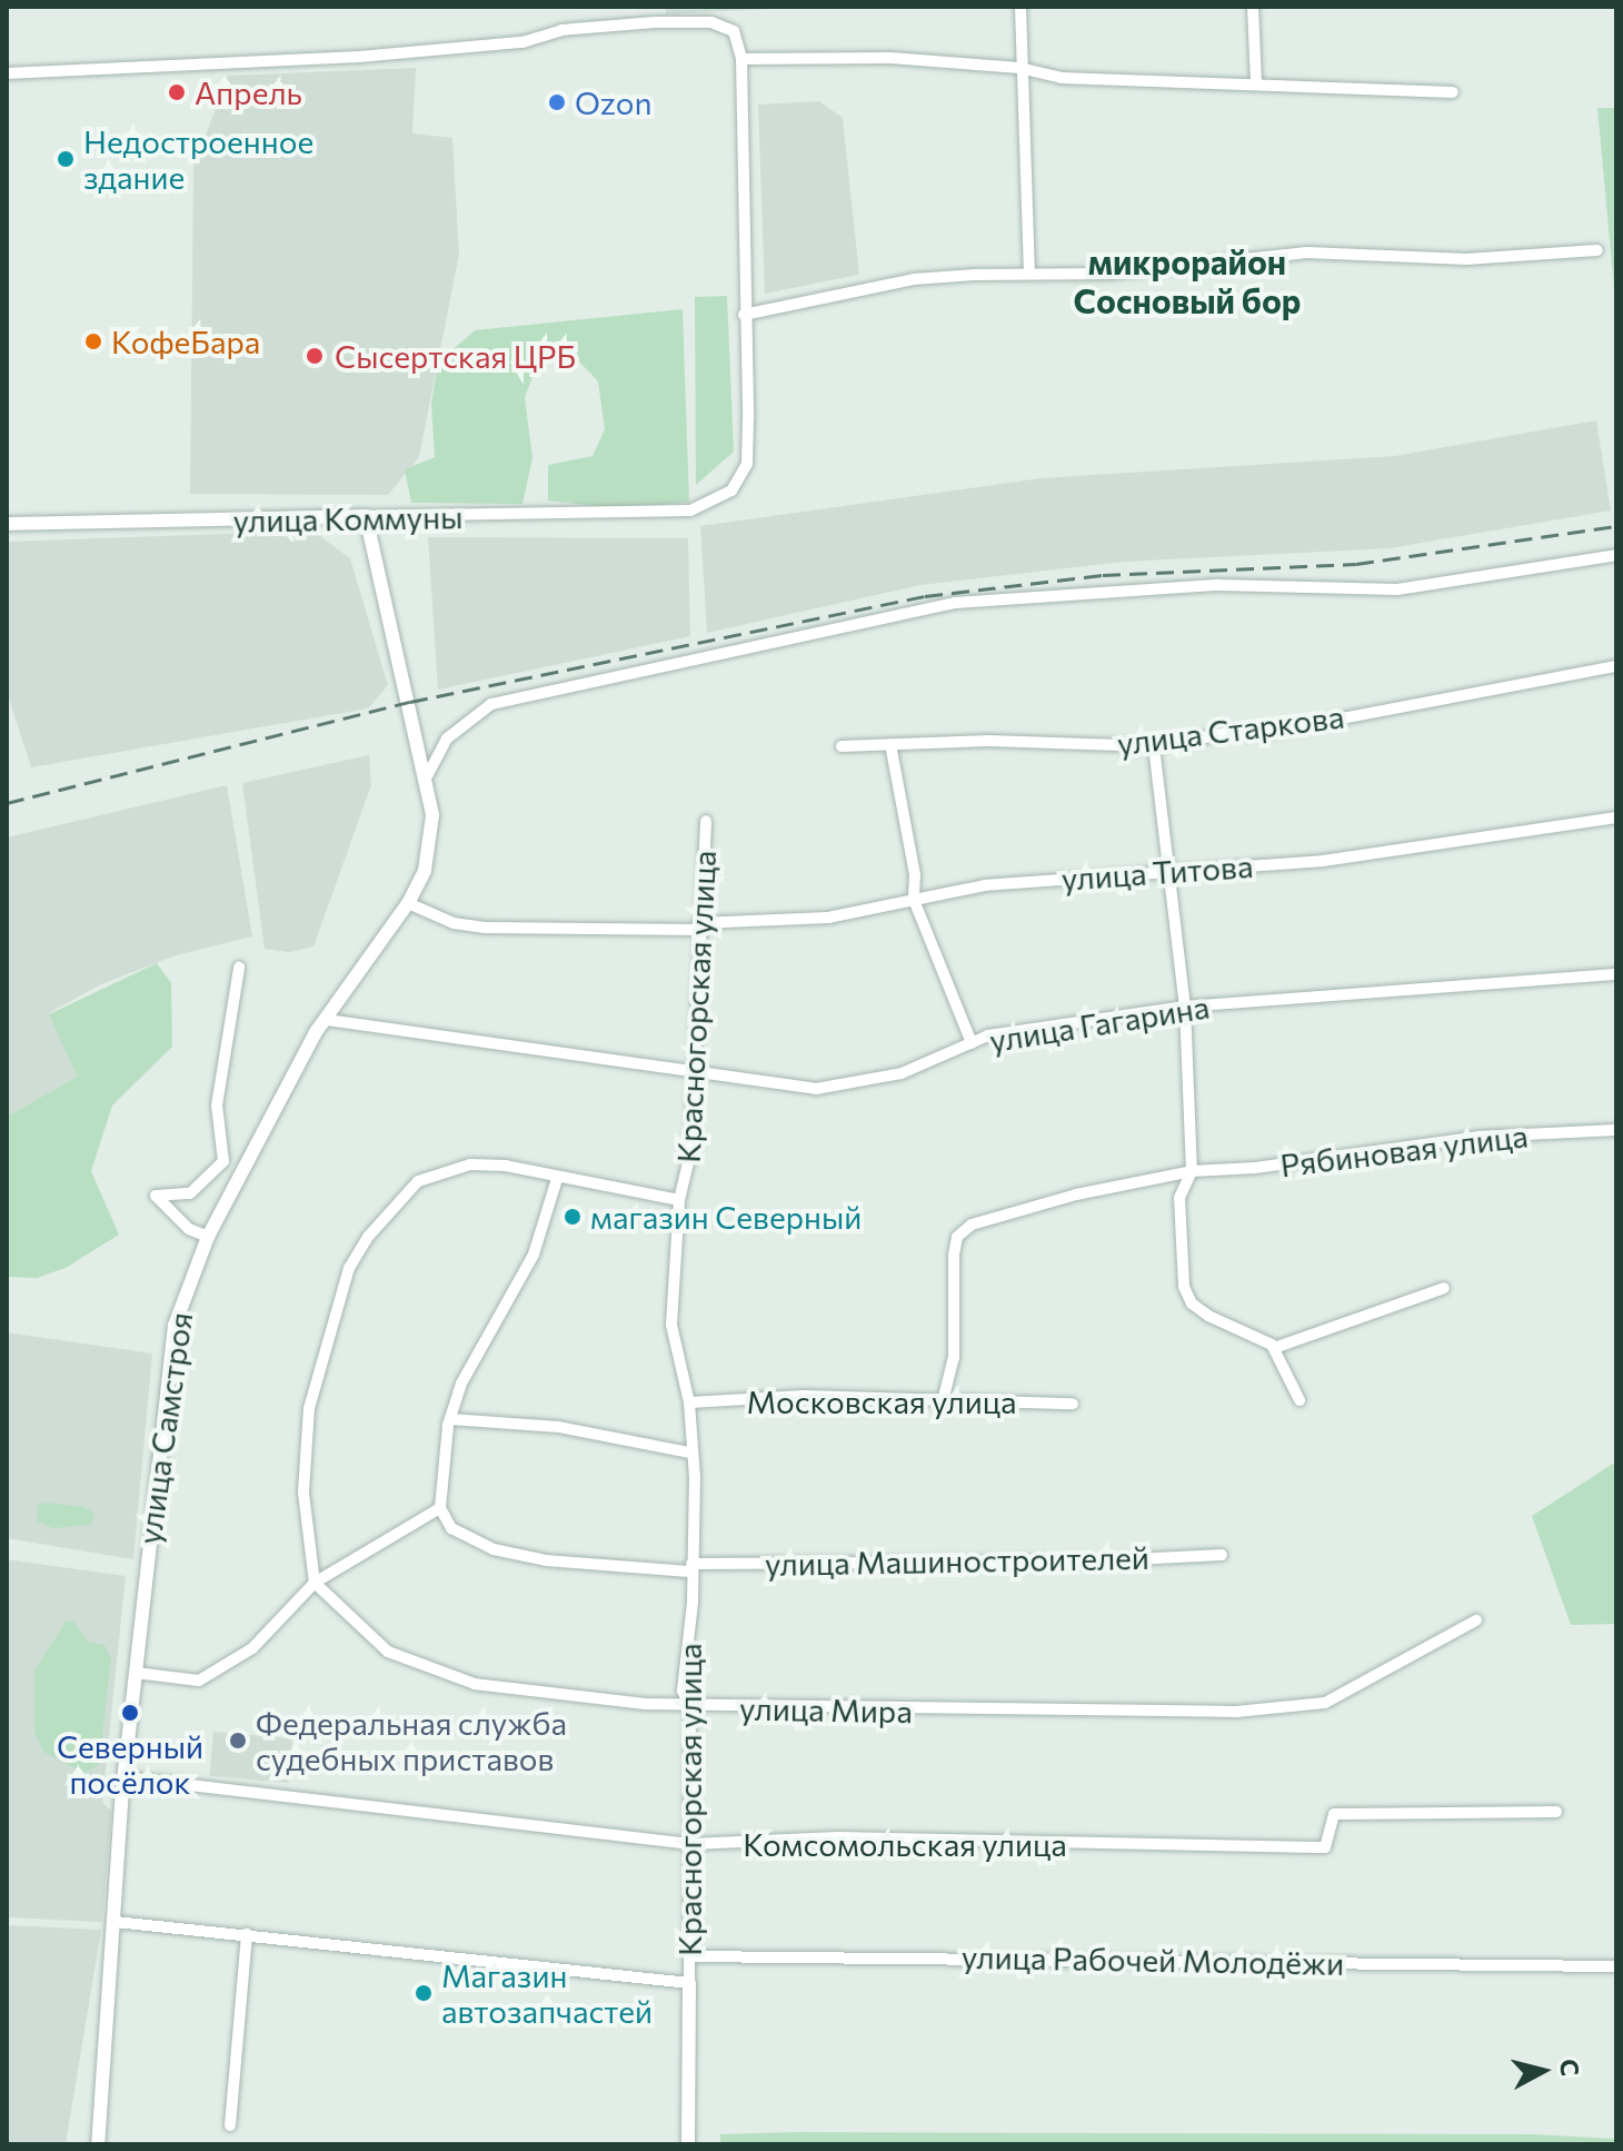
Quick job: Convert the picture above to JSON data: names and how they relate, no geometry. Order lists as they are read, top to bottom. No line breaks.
{"streets":{"street":["улица Коммуны","улица Старкова","улица Титова","Красногорская улица","улица Гагарина","Рябиновая улица","Московская улица","улица Самстроя","улица Машиностроителей","улица Мира","Комсомольская улица","улица Рабочей Молодёжи"]},"crossings":[["улица Коммуны","улица Самстроя"],["улица Титова","Красногорская улица"],["улица Титова","улица Самстроя"],["Красногорская улица","улица Гагарина"],["Красногорская улица","Московская улица"],["Красногорская улица","улица Машиностроителей"],["Красногорская улица","улица Мира"],["Красногорская улица","Комсомольская улица"],["Красногорская улица","улица Рабочей Молодёжи"],["улица Гагарина","улица Самстроя"],["Рябиновая улица","Московская улица"],["улица Самстроя","Комсомольская улица"]],"districts":["микрорайон Сосновый бор"],"places":["Апрель","Ozon","Недостроенное здание","КофеБара","Сысертская ЦРБ","магазин Северный","Северный посёлок","Федеральная служба судебных приставов","Магазин автозапчастей"],"north":"right"}
